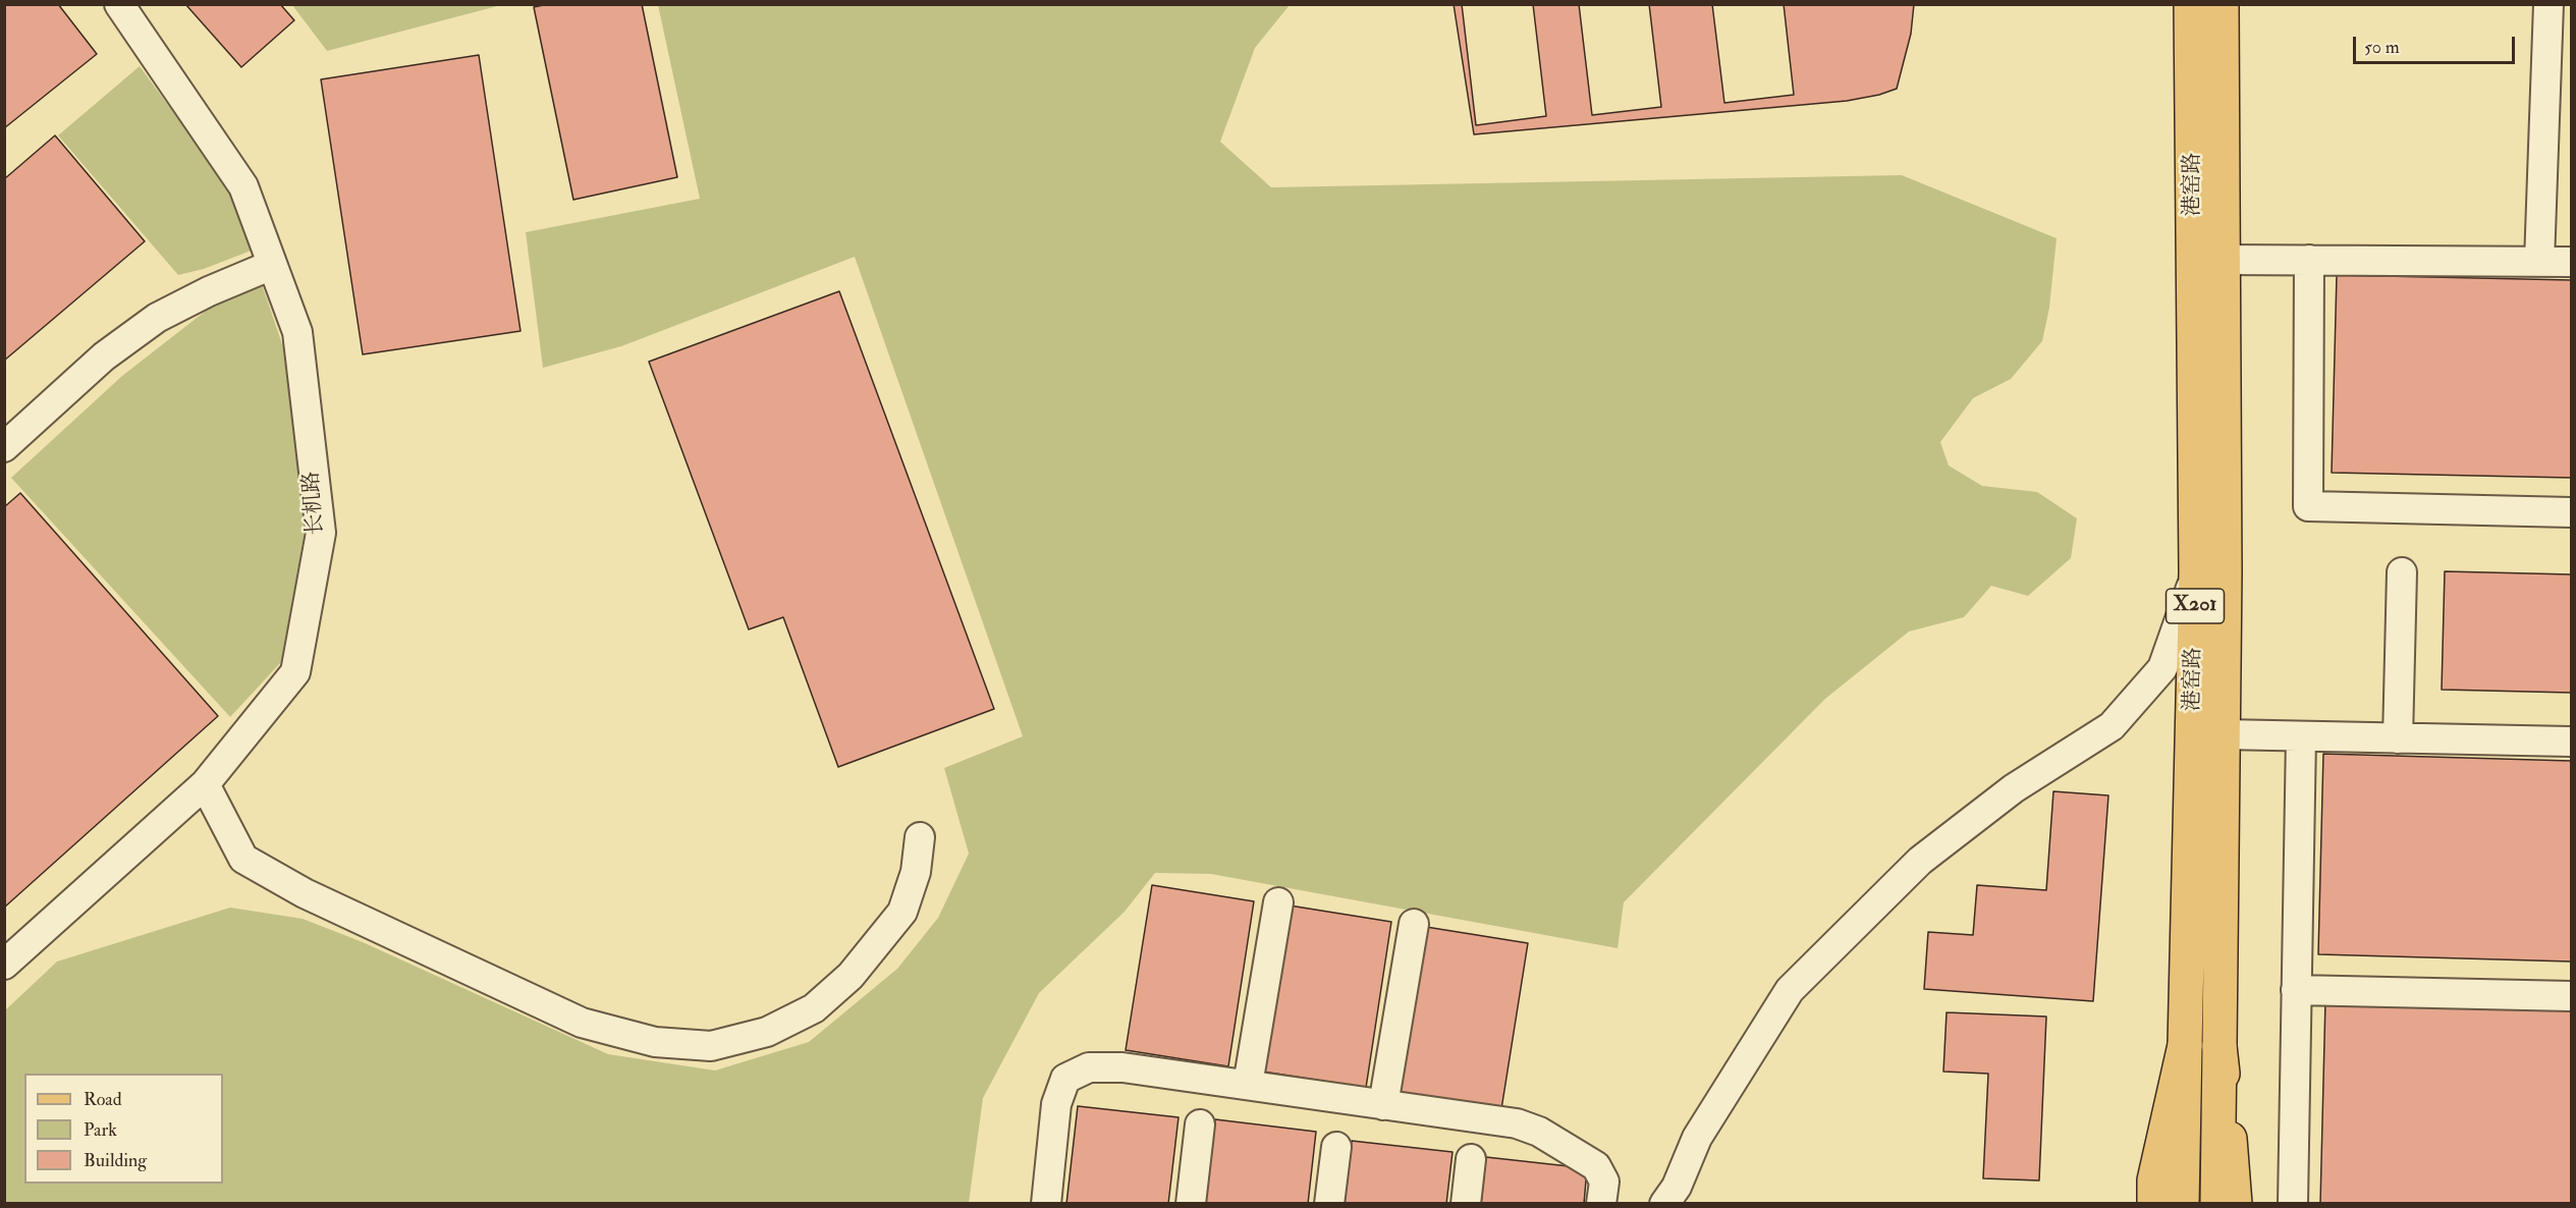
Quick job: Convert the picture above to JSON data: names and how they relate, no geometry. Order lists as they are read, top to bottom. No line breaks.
{"streets":{"main road":["港窑路","X201"],"street":["长机路"]},"legend":["Road","Park","Building"],"scale_bar":"50 m"}
